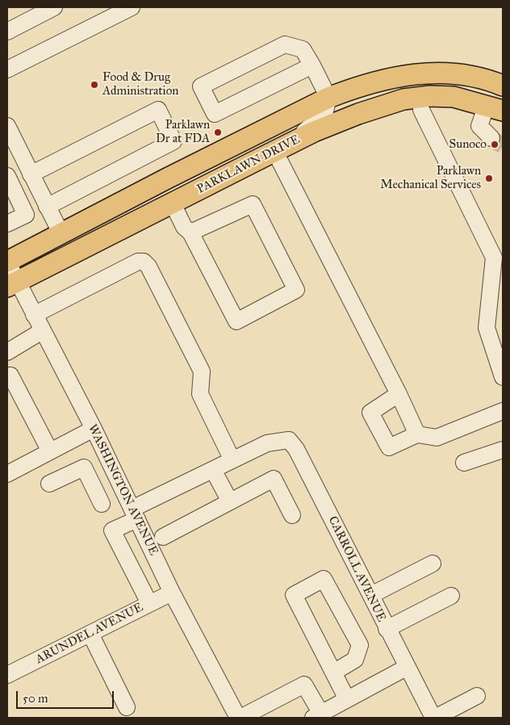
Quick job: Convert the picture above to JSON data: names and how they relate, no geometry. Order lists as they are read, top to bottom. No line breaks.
{"streets":{"main road":["PARKLAWN DRIVE"],"street":["WASHINGTON AVENUE","CARROLL AVENUE","ARUNDEL AVENUE"]},"crossings":[["PARKLAWN DRIVE","WASHINGTON AVENUE"],["WASHINGTON AVENUE","ARUNDEL AVENUE"]],"places":["Food & Drug Administration","Parklawn Dr at FDA","Sunoco","Parklawn Mechanical Services"],"scale_bar":"50 m"}
